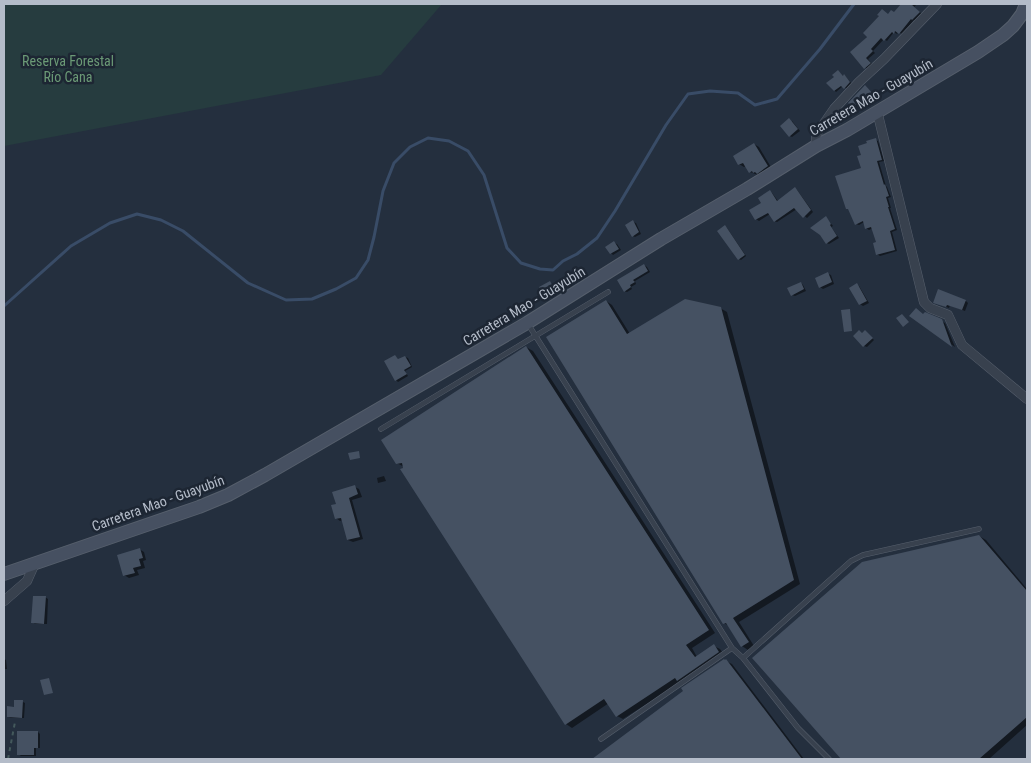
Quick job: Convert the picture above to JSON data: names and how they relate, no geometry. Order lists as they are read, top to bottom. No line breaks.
{"streets":{"main road":["Carretera Mao - Guayubín"]},"parks":["Reserva Forestal Río Cana"]}
